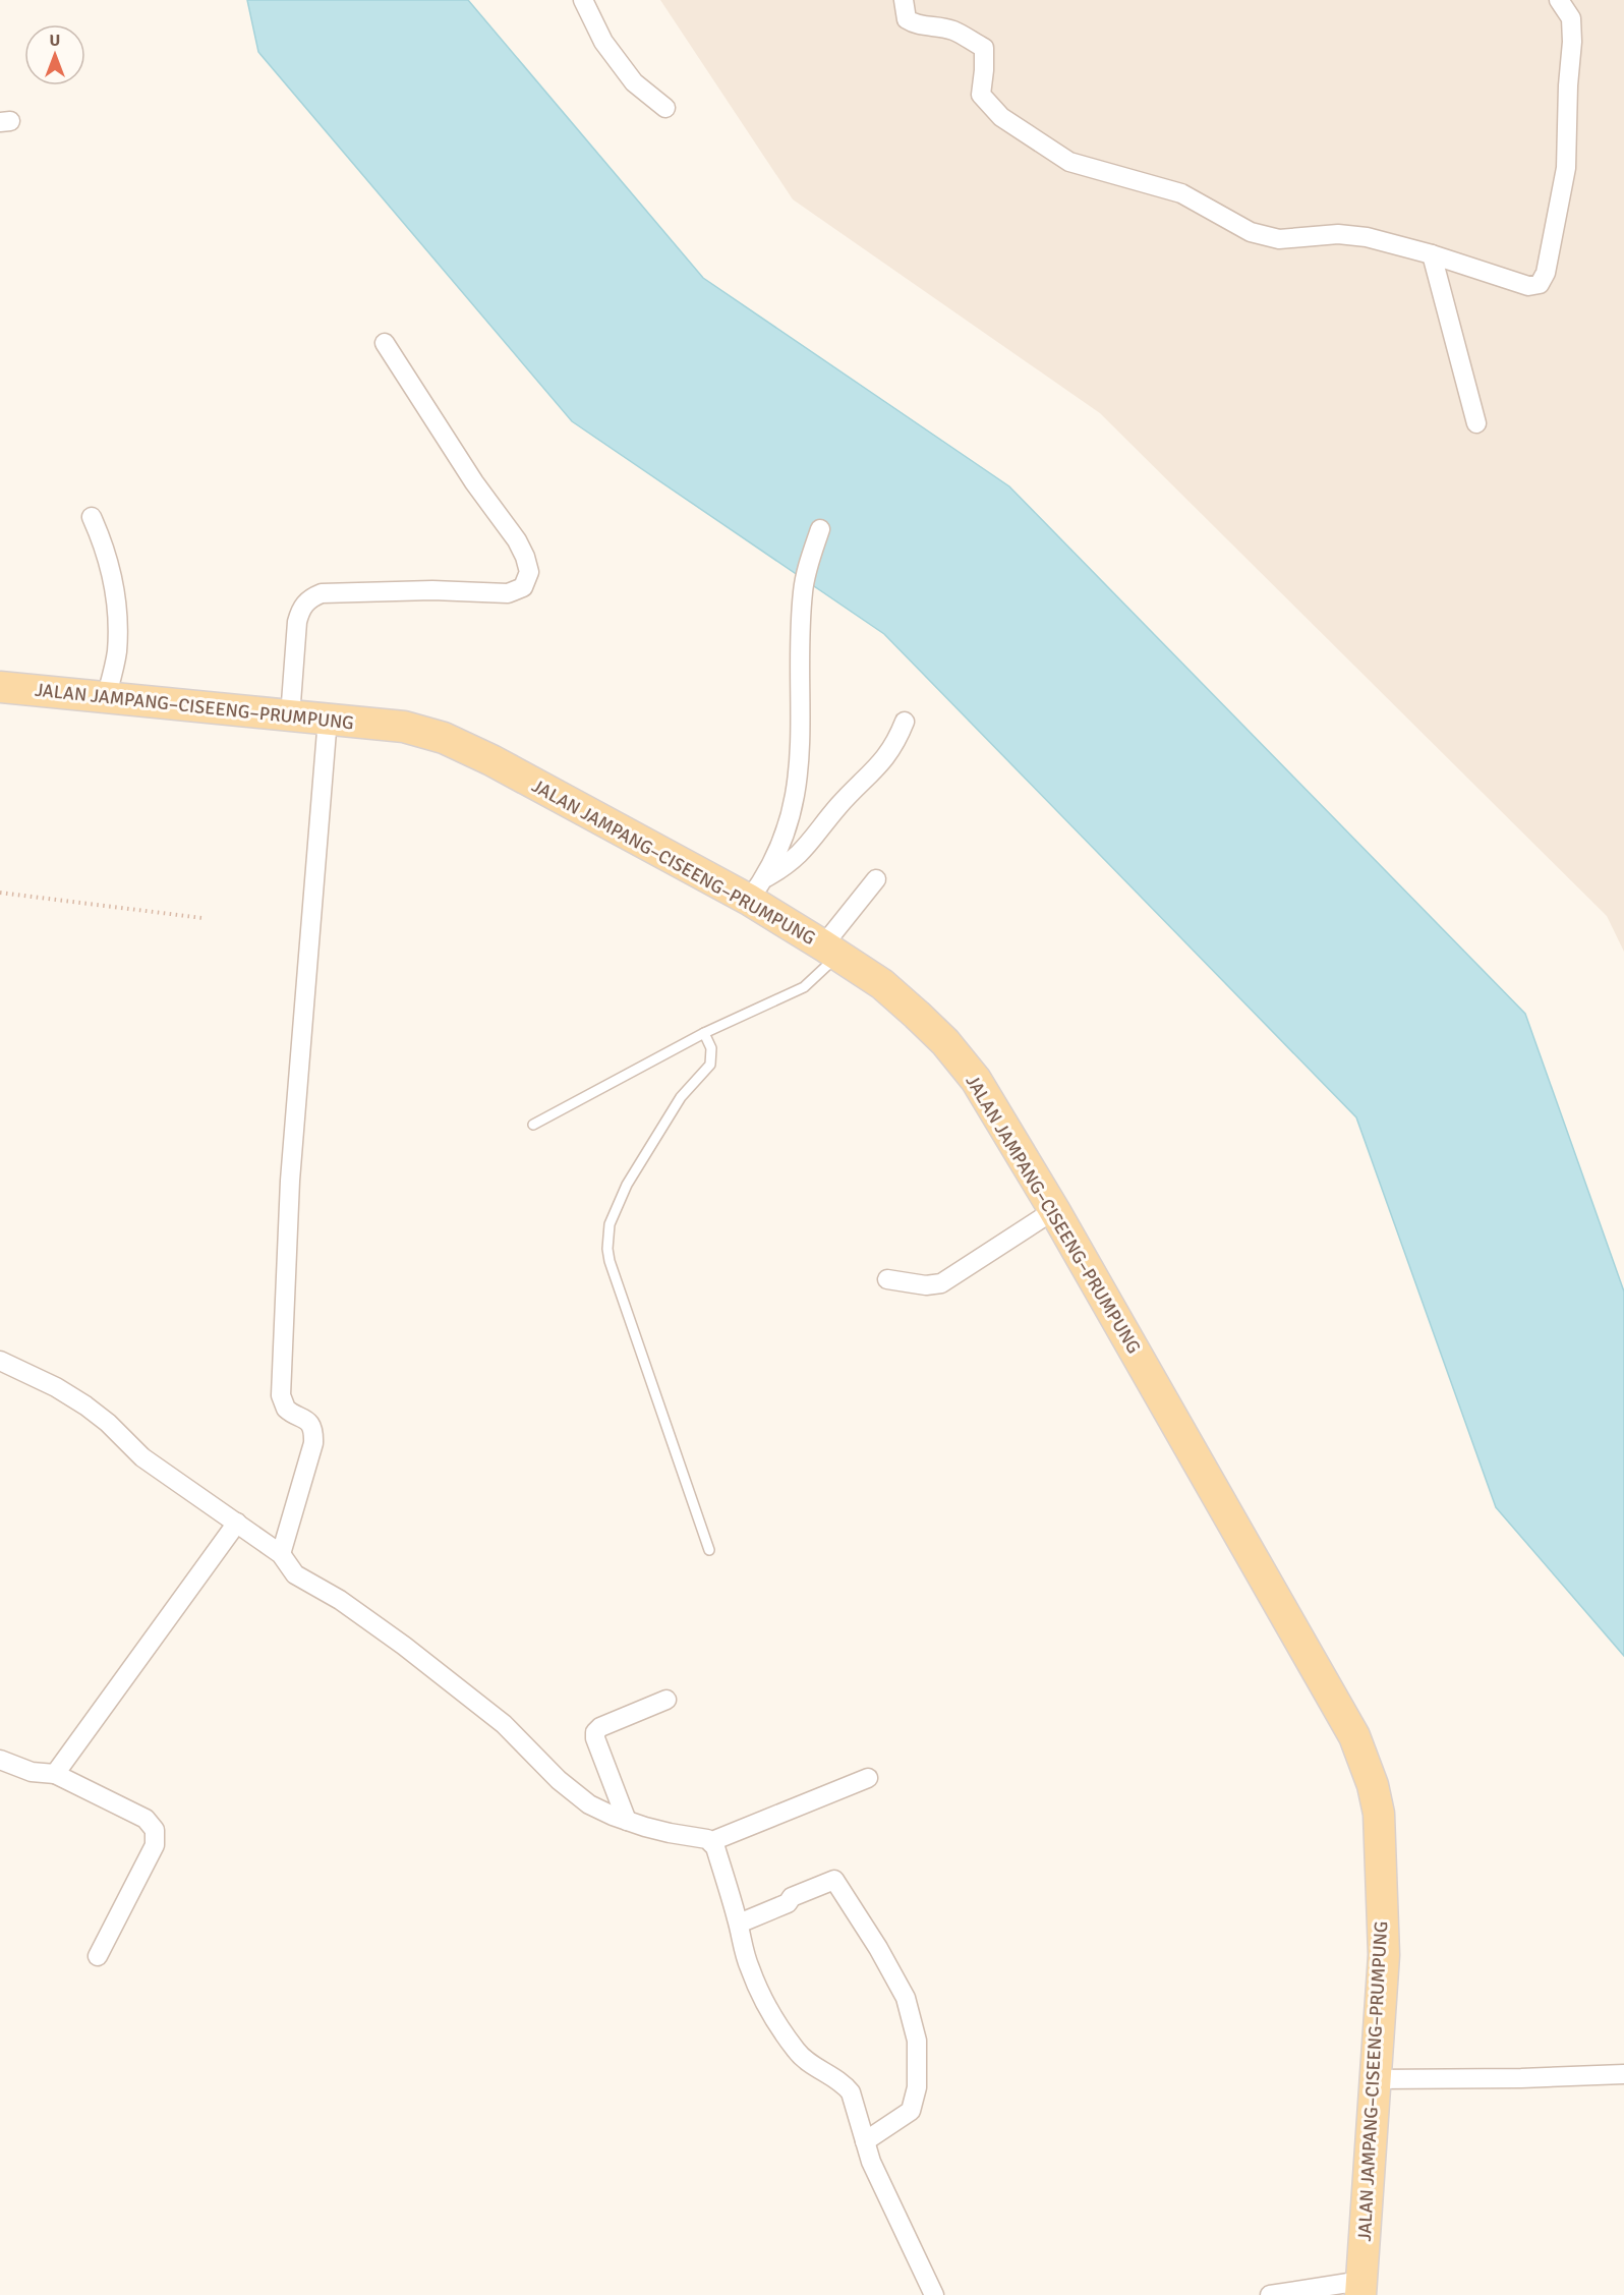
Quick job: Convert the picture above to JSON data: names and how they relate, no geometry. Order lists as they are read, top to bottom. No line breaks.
{"streets":{"main road":["JALAN JAMPANG–CISEENG–PRUMPUNG"]},"north":"top"}
